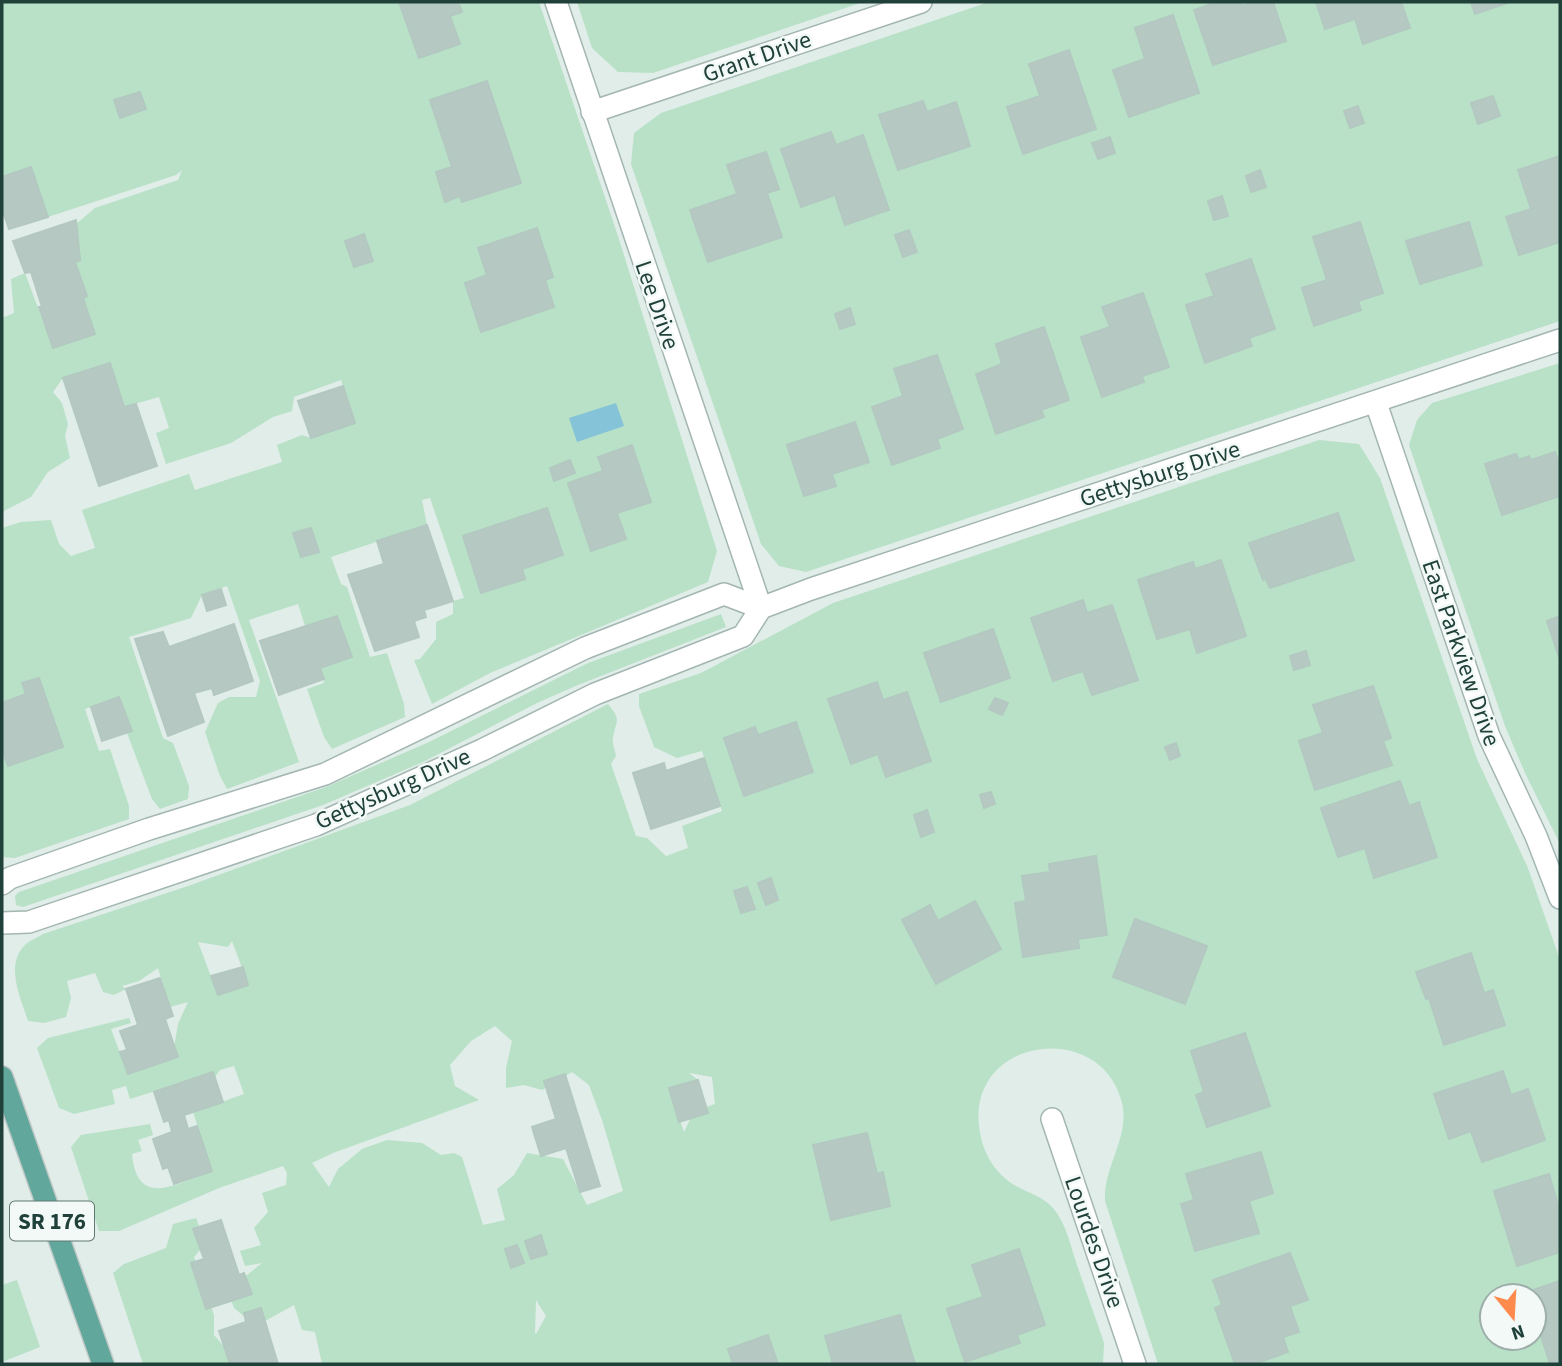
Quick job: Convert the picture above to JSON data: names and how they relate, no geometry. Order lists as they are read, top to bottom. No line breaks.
{"streets":{"main road":["SR 176"],"street":["Grant Drive","Lee Drive","Gettysburg Drive","East Parkview Drive","Lourdes Drive"]},"crossings":[["Grant Drive","Lee Drive"],["Lee Drive","Gettysburg Drive"],["Gettysburg Drive","East Parkview Drive"]],"north":"bottom"}
